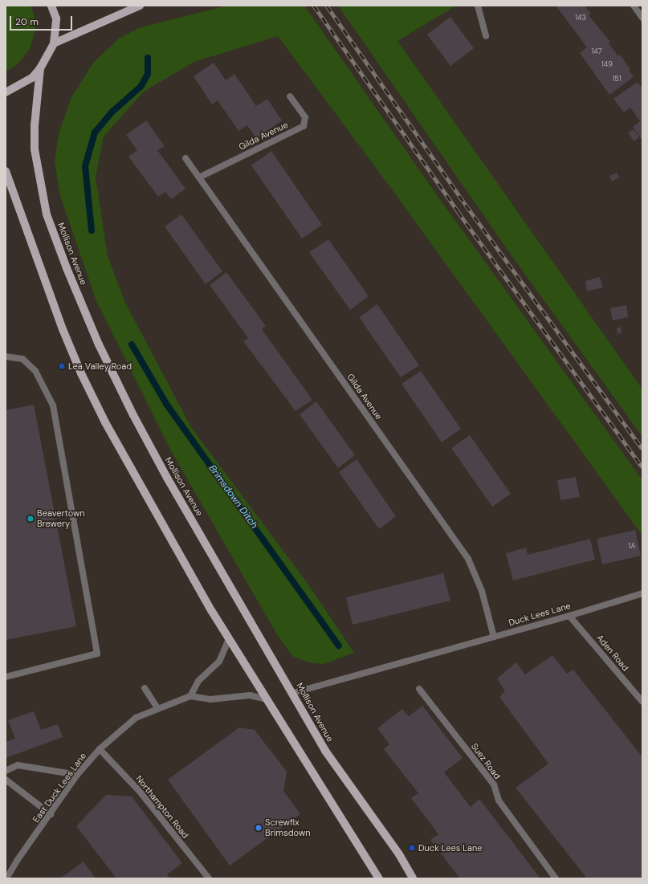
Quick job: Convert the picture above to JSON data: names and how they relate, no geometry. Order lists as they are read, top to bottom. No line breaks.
{"streets":{"main road":["Mollison Avenue"],"street":["Gilda Avenue","Duck Lees Lane","Aden Road","Suez Road","East Duck Lees Lane","Northampton Road"]},"crossings":[["Gilda Avenue","Duck Lees Lane"],["Mollison Avenue","Duck Lees Lane"],["Duck Lees Lane","Aden Road"],["East Duck Lees Lane","Northampton Road"]],"water":["Brimsdown Ditch"],"places":["Lea Valley Road","Beavertown Brewery","Screwfix Brimsdown","Duck Lees Lane"],"house_numbers":["143","147","149","151","1A"],"scale_bar":"20 m"}
